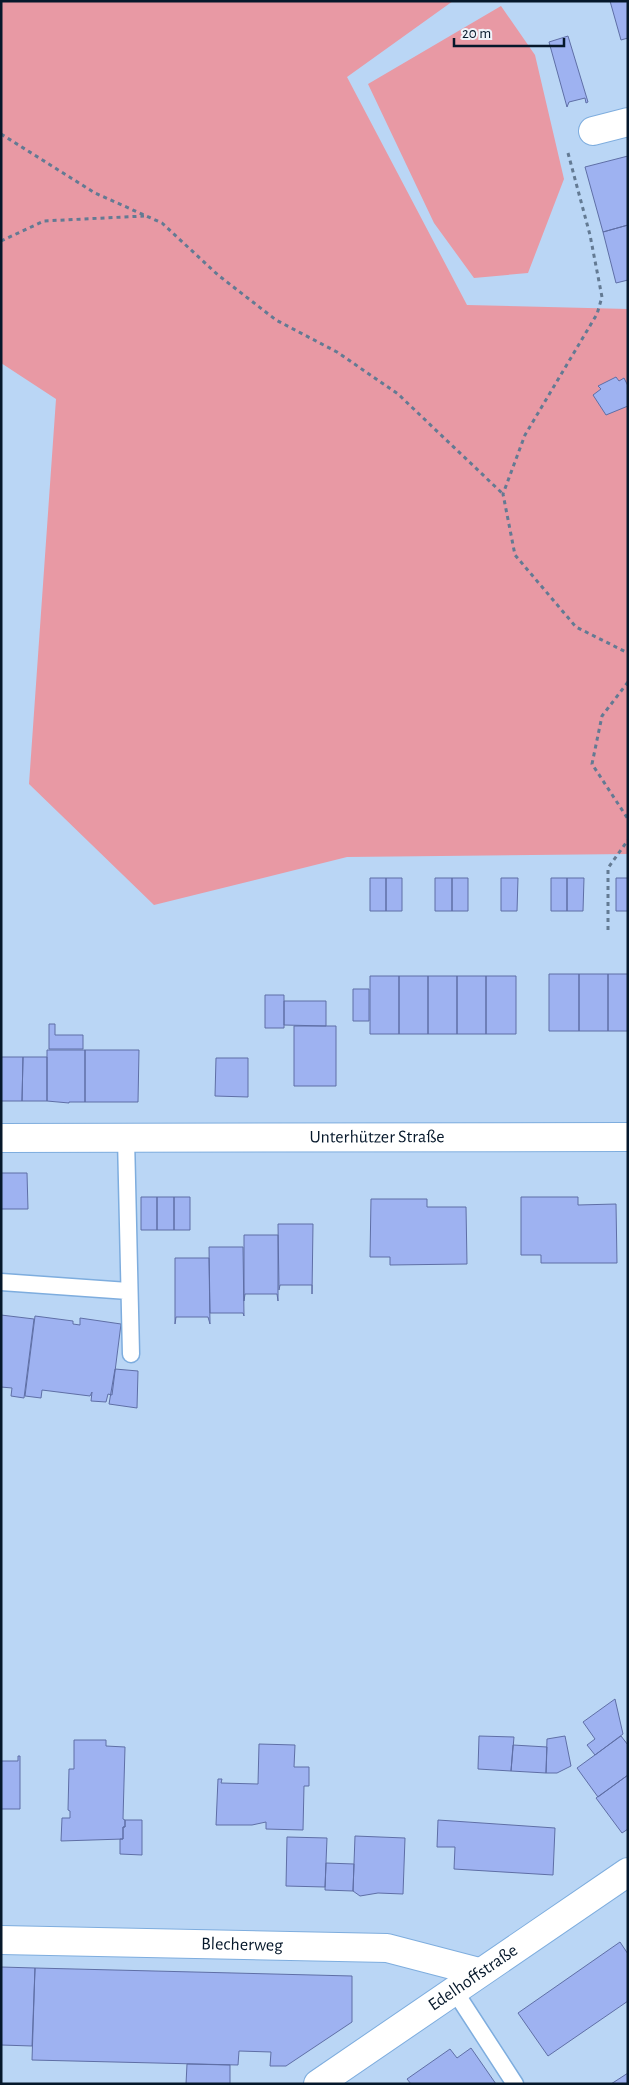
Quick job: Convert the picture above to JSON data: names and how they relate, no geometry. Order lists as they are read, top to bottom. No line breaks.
{"streets":{"street":["Unterhützer Straße","Blecherweg","Edelhoffstraße"]},"crossings":[["Blecherweg","Edelhoffstraße"]],"scale_bar":"20 m"}
